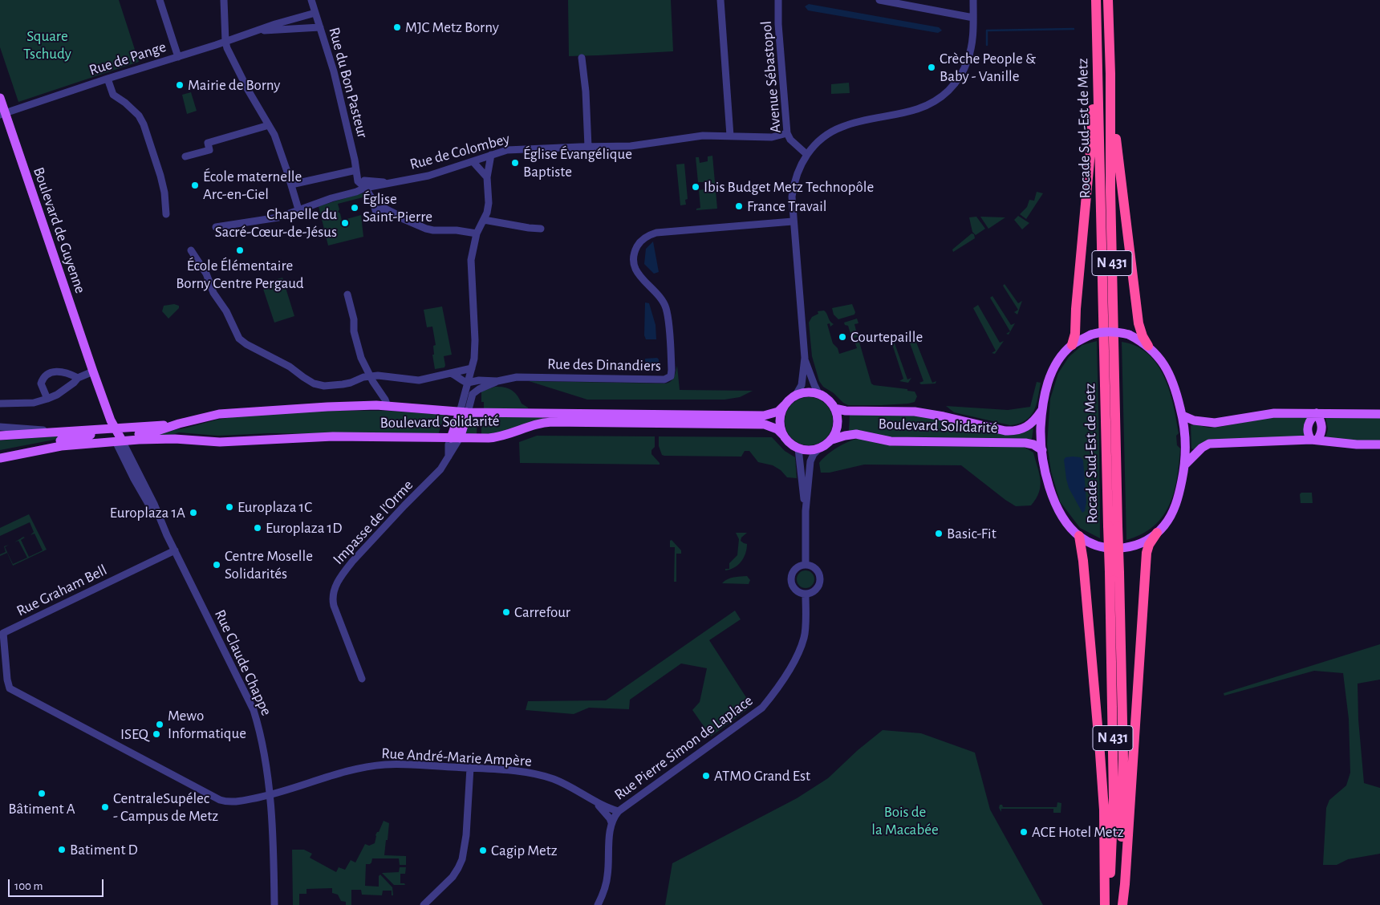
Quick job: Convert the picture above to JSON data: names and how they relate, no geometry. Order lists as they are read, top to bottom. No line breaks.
{"streets":{"highway":["Rocade Sud-Est de Metz","N 431"],"main road":["Boulevard de Guyenne","Boulevard Solidarité"],"street":["Rue de Pange","Avenue Sébastopol","Rue du Bon Pasteur","Rue de Colombey","Rue des Dinandiers","Impasse de l'Orme","Rue Graham Bell","Rue Claude Chappe","Rue Pierre Simon de Laplace","Rue André-Marie Ampère"]},"crossings":[["Rue de Pange","Rue du Bon Pasteur"],["Rue de Pange","Boulevard de Guyenne"],["Avenue Sébastopol","Rue de Colombey"],["Boulevard de Guyenne","Boulevard Solidarité"],["Boulevard de Guyenne","Rue Claude Chappe"],["Rue des Dinandiers","Boulevard Solidarité"],["Boulevard Solidarité","Impasse de l'Orme"],["Boulevard Solidarité","Rue Claude Chappe"],["Rue Graham Bell","Rue Claude Chappe"],["Rue Graham Bell","Rue André-Marie Ampère"],["Rue Claude Chappe","Rue André-Marie Ampère"],["Rue Pierre Simon de Laplace","Rue André-Marie Ampère"]],"parks":["Square Tschudy","Bois de la Macabée"],"places":["MJC Metz Borny","Crèche People & Baby - Vanille","Mairie de Borny","Église Évangélique Baptiste","École maternelle Arc-en-Ciel","Ibis Budget Metz Technopôle","France Travail","Église Saint-Pierre","Chapelle du Sacré-Cœur-de-Jésus","École Élémentaire Borny Centre Pergaud","Courtepaille","Europlaza 1C","Europlaza 1A","Europlaza 1D","Basic-Fit","Centre Moselle Solidarités","Carrefour","Mewo Informatique","ISEQ","ATMO Grand Est","Bâtiment A","CentraleSupélec - Campus de Metz","ACE Hotel Metz","Batiment D","Cagip Metz"],"scale_bar":"100 m"}
